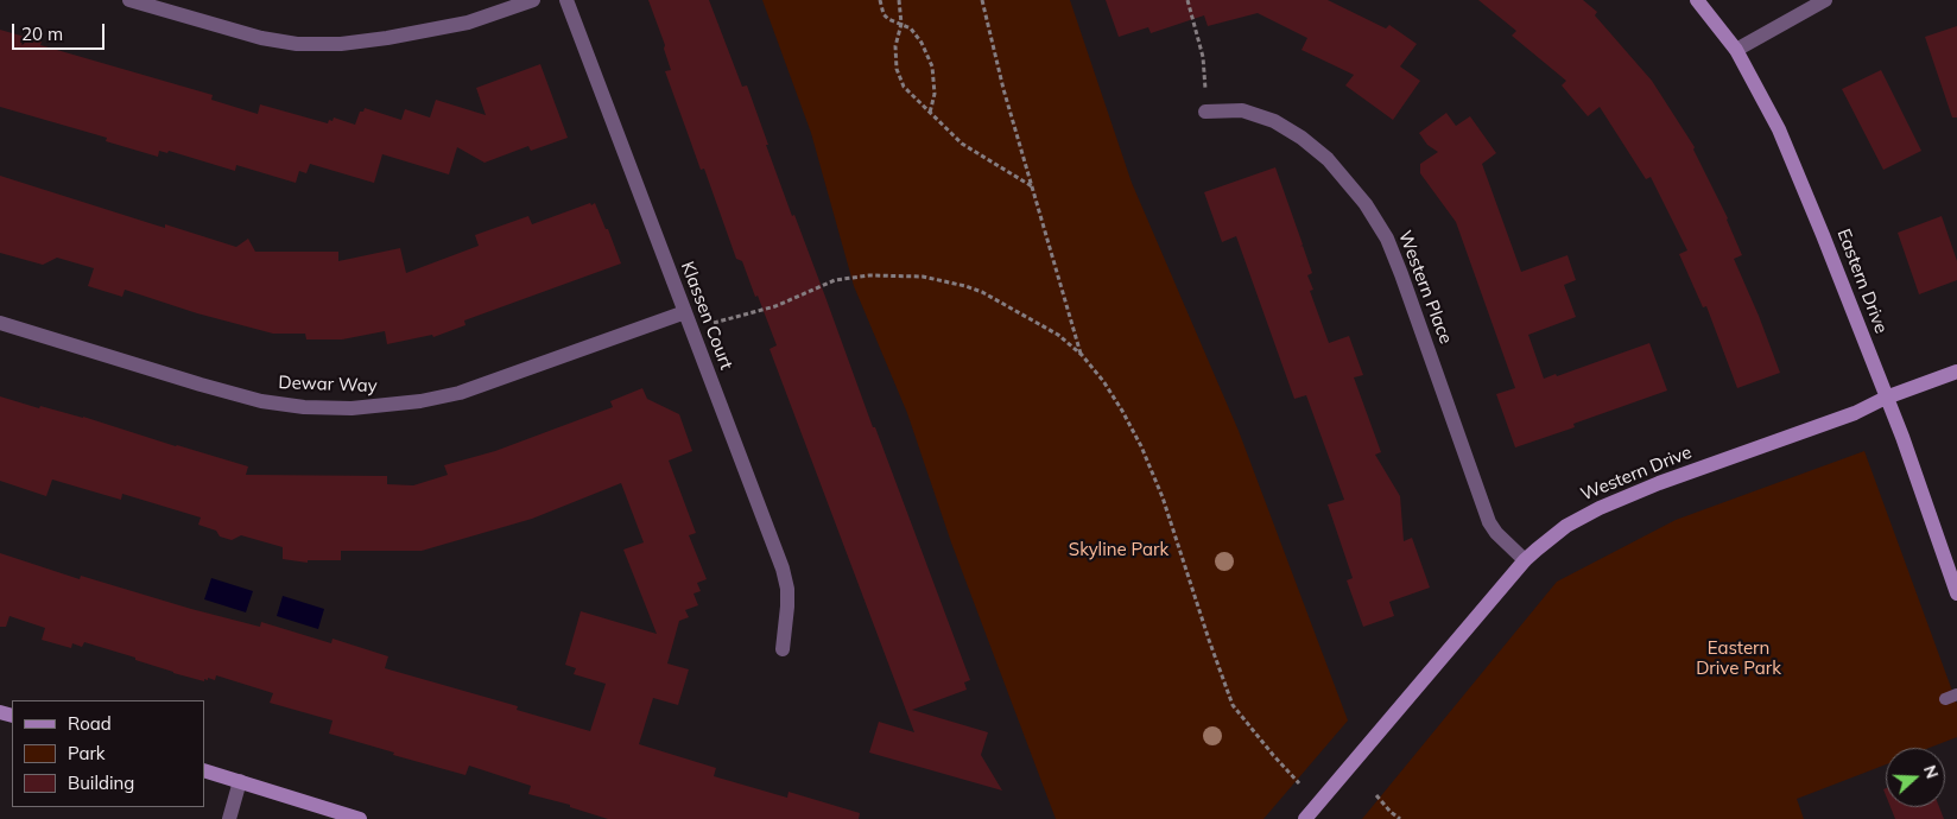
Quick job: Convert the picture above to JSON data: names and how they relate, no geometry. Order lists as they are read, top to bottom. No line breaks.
{"streets":{"street":["Eastern Drive","Western Place","Klassen Court","Dewar Way","Western Drive"]},"crossings":[["Eastern Drive","Western Drive"],["Western Place","Western Drive"],["Klassen Court","Dewar Way"]],"parks":["Skyline Park","Eastern Drive Park"],"legend":["Road","Park","Building"],"scale_bar":"20 m","north":"right"}
